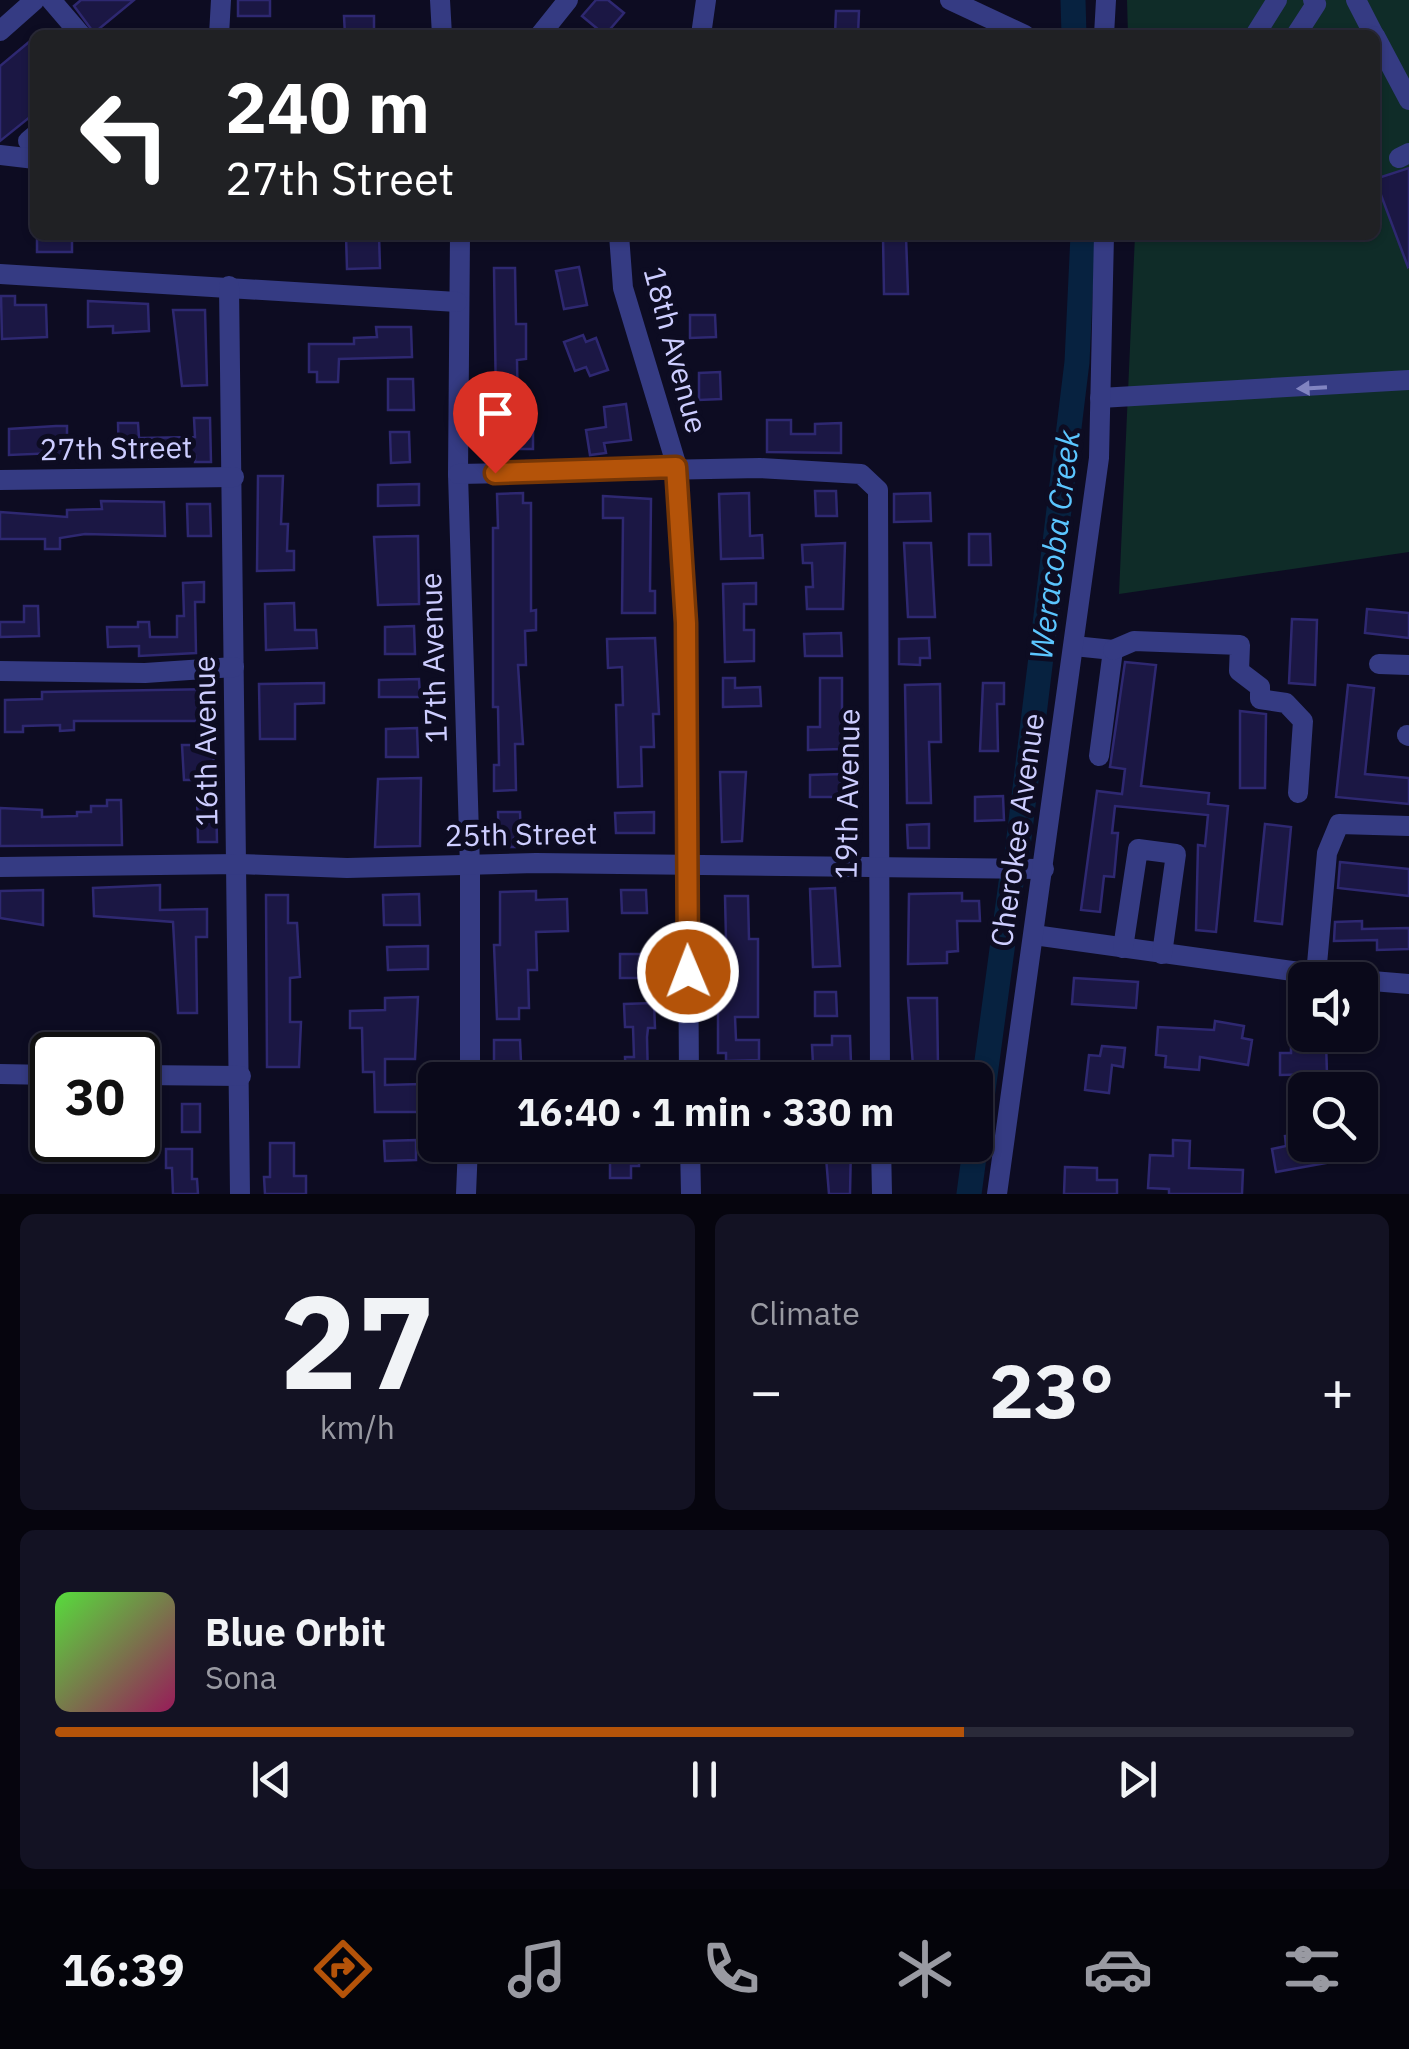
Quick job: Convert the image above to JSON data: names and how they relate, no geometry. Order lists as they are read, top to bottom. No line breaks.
{"streets":{"street":["18th Avenue","27th Street","17th Avenue","16th Avenue","19th Avenue","Cherokee Avenue","25th Street"]},"crossings":[["18th Avenue","19th Avenue"],["18th Avenue","25th Street"],["27th Street","16th Avenue"],["17th Avenue","25th Street"],["16th Avenue","25th Street"],["19th Avenue","25th Street"],["Cherokee Avenue","25th Street"]],"water":["Weracoba Creek"],"page":{"turn":["240 m","27th Street"],"limit":"30","trip":"16:40 · 1 min · 330 m","tile":[["27","km/h"],"Climate"],"heat":["−","23°","+"],"song":["Blue Orbit","Sona"],"tabs":"16:39"}}
